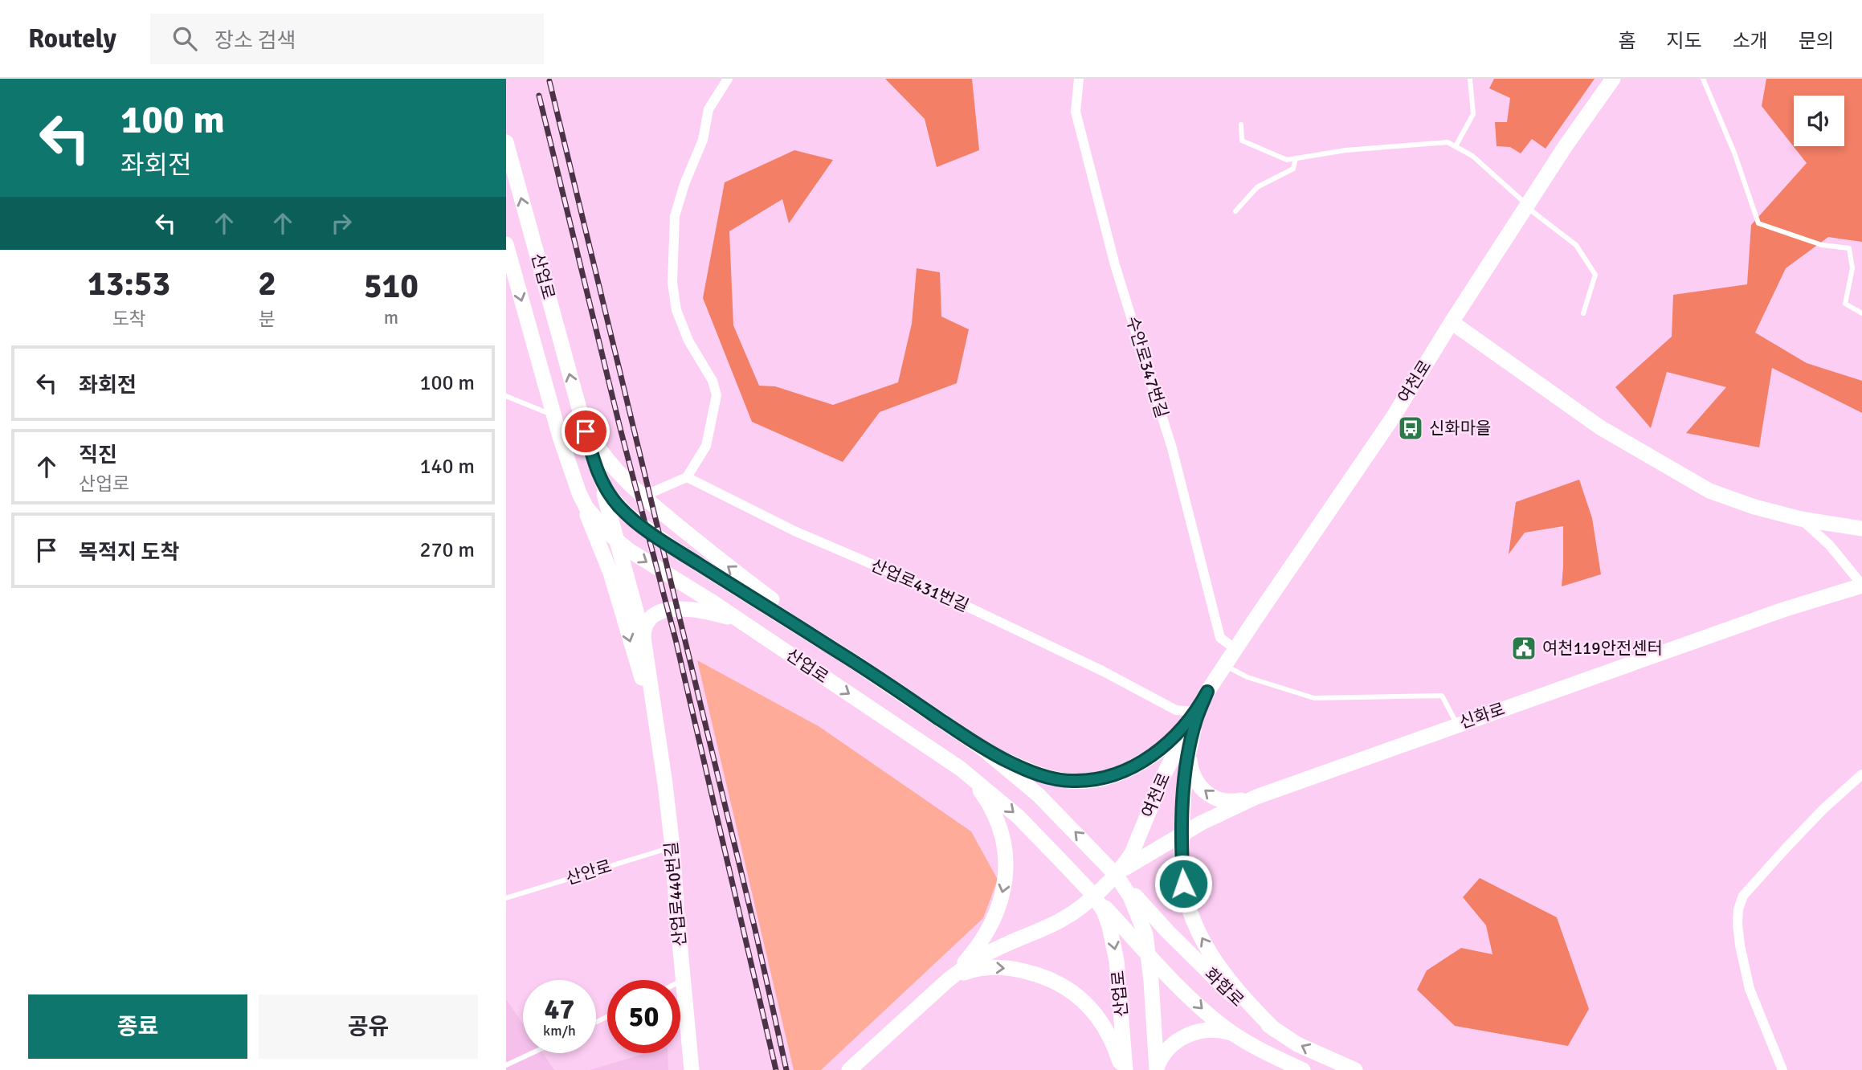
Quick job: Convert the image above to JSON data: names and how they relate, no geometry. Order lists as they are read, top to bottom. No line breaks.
{"streets":{"main road":["산업로","여천로","신화로","산업로440번길","화합로"],"street":["수안로347번길","산업로431번길"],"lane":["산안로"]},"crossings":[["산업로","여천로"],["산업로","신화로"],["산업로","산업로440번길"],["산업로","화합로"],["수안로347번길","여천로"],["여천로","산업로431번길"],["여천로","신화로"],["여천로","화합로"],["신화로","화합로"],["산안로","산업로440번길"]],"places":{"bus stop":["신화마을"],"public building":["여천119안전센터"]},"page":{"header":"Routely","search":"장소 검색","nav":["홈","지도","소개","문의"],"turn":["100 m","좌회전"],"eta":["13:53","도착","2","분","510","m"],"list":[{"name":"좌회전","value":"100 m"},{"name":"직진","note":"산업로","value":"140 m"},{"name":"목적지 도착","value":"270 m"}],"speed":"47 km/h","limit":"50","buttons":["종료","공유"]}}
